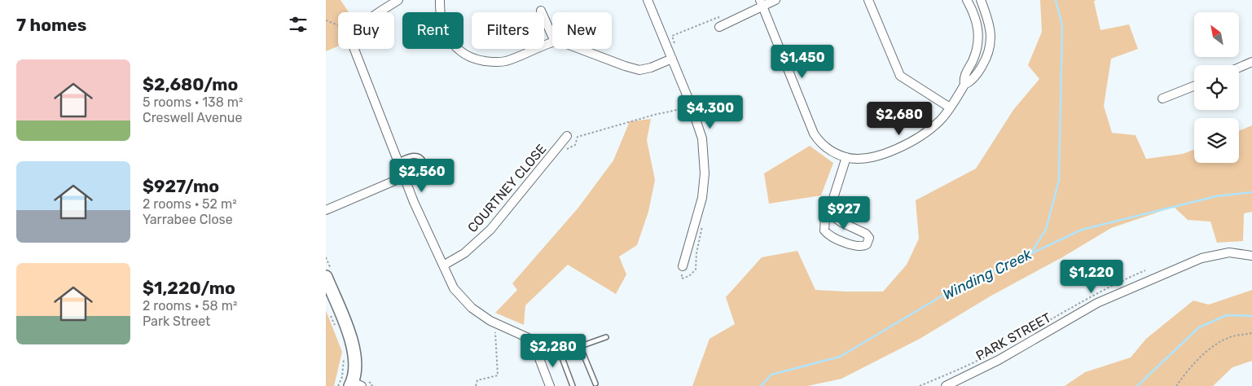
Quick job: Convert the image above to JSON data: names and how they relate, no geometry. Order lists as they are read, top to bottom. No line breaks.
{"streets":{"street":["COURTNEY CLOSE","PARK STREET"]},"water":["Winding Creek"],"north":"top left","page":{"heading":"7 homes","chip":["Buy","Rent","Filters","New"],"price":["$1,450","$4,300","$2,680","$2,560","$927","$1,220","$2,280"],"list":[{"name":"$2,680/mo","note":"5 rooms · 138 m² · Creswell Avenue"},{"name":"$927/mo","note":"2 rooms · 52 m² · Yarrabee Close"},{"name":"$1,220/mo","note":"2 rooms · 58 m² · Park Street"}]}}
